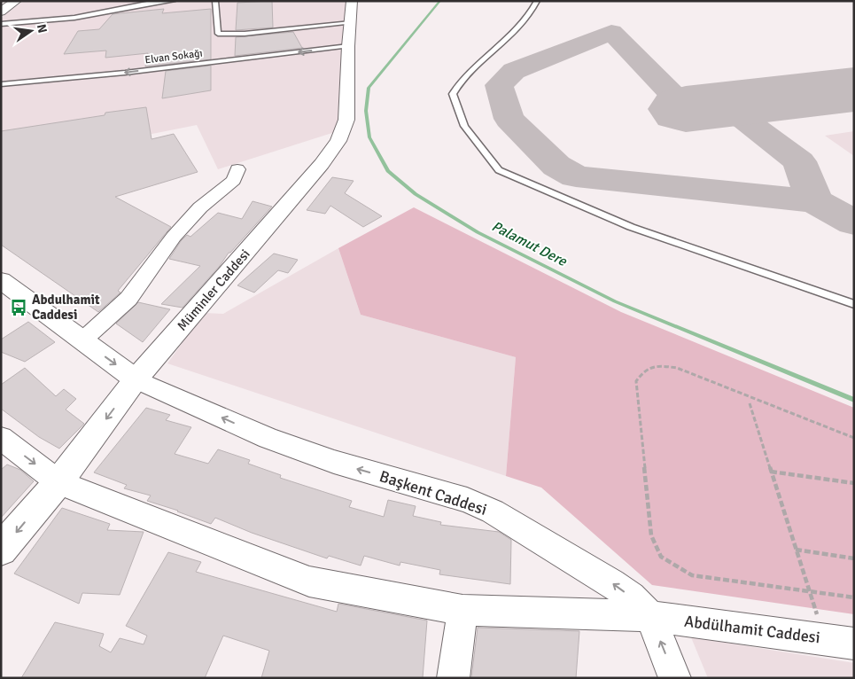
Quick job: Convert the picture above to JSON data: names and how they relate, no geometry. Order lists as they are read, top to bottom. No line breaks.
{"streets":{"street":["Müminler Caddesi","Başkent Caddesi","Abdülhamit Caddesi"],"lane":["Elvan Sokağı"]},"crossings":[["Elvan Sokağı","Müminler Caddesi"],["Müminler Caddesi","Başkent Caddesi"],["Müminler Caddesi","Abdülhamit Caddesi"],["Başkent Caddesi","Abdülhamit Caddesi"]],"one_way":["Başkent Caddesi"],"water":["Palamut Dere"],"places":{"bus stop":["Abdulhamit Caddesi"]},"north":"right"}
